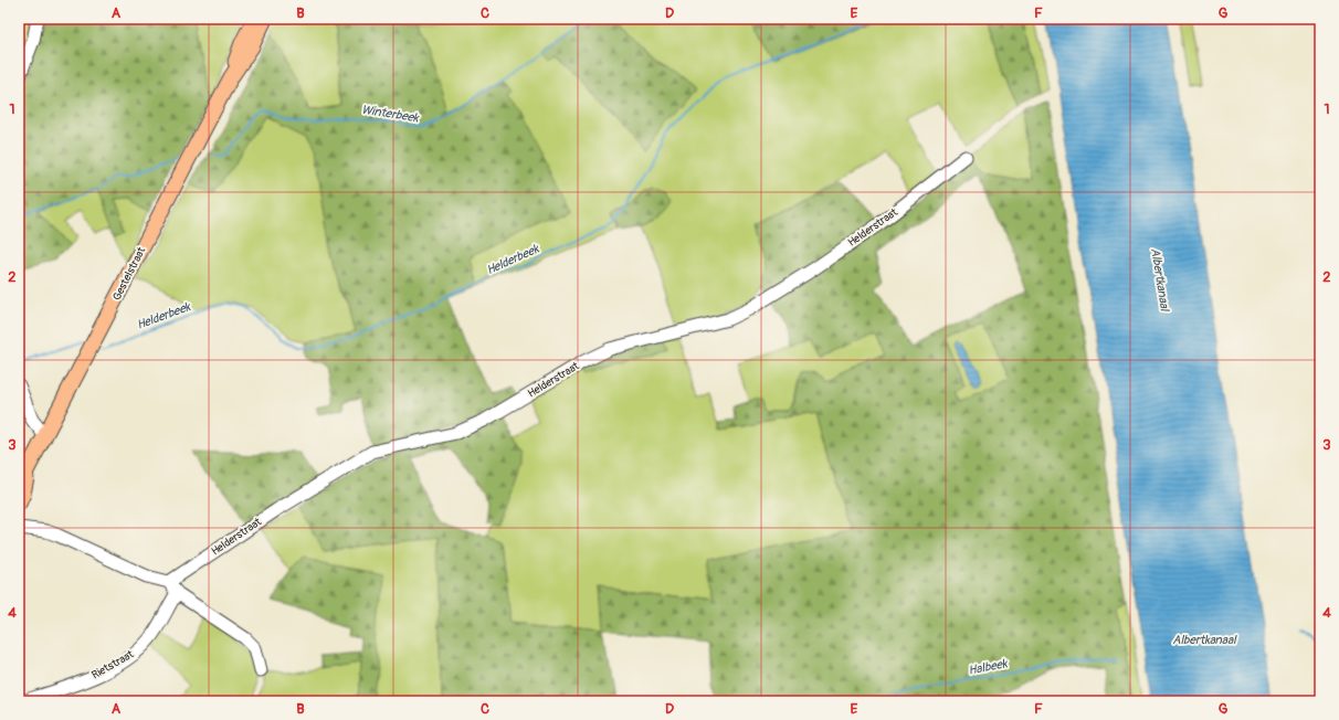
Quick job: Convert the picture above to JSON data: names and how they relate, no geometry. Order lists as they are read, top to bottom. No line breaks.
{"streets":{"main road":["Gestelstraat"],"street":["Helderstraat","Rietstraat"]},"water":["Winterbeek","Helderbeek","Albertkanaal","Halbeek"],"grid":{"columns":["A","B","C","D","E","F","G"],"rows":["1","2","3","4"]}}
